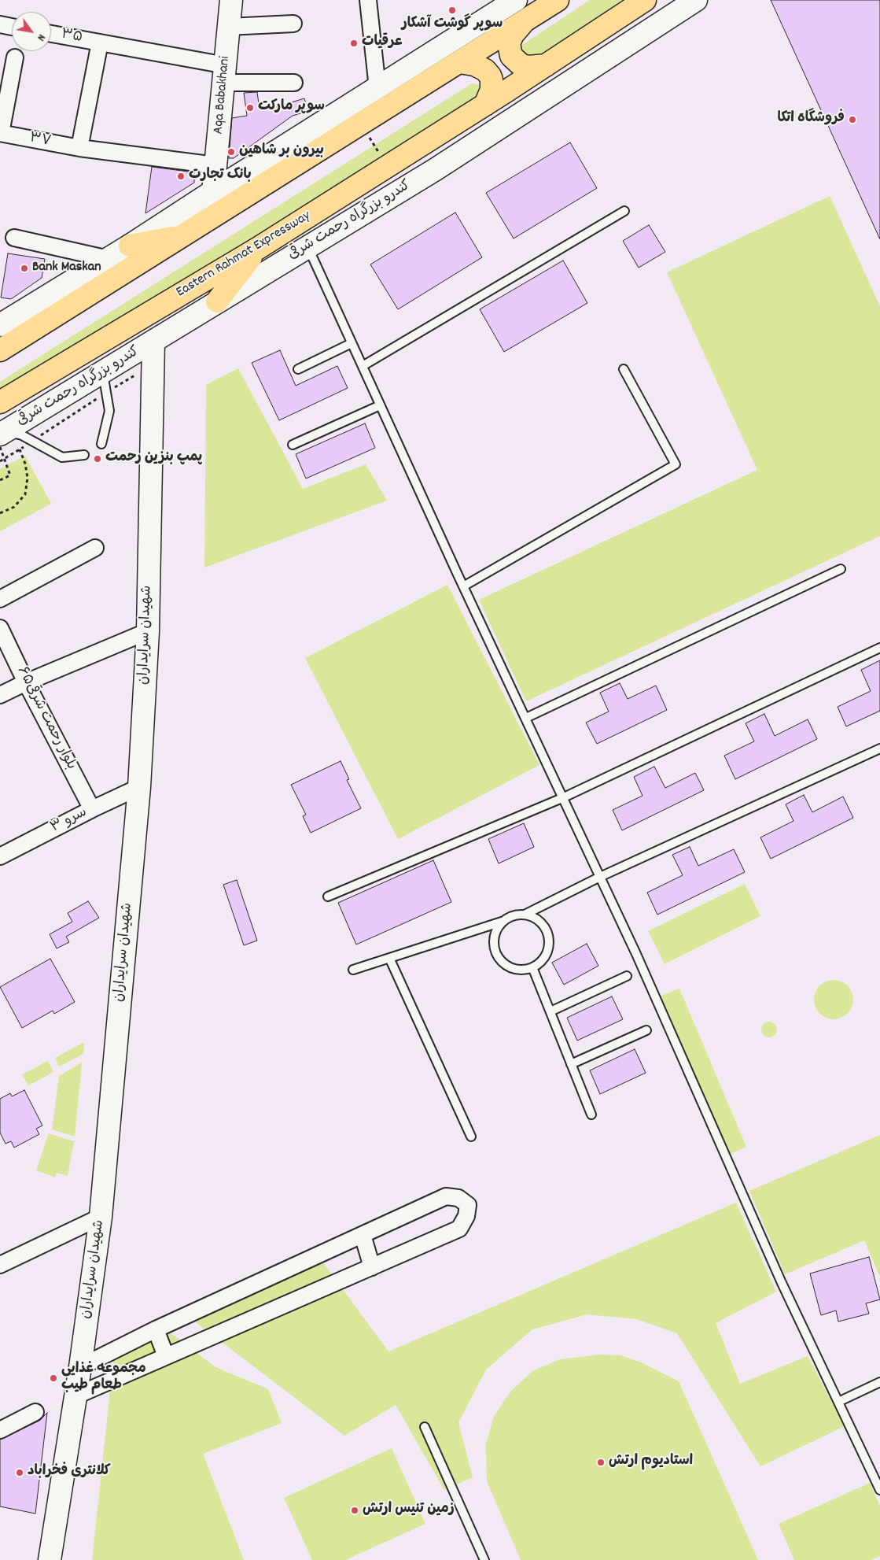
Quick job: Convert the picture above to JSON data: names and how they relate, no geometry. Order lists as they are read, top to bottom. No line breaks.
{"streets":{"highway":["Eastern Rahmat Expressway"],"main road":["Aqa Babakhani","کندرو بزرگراه رحمت شرقی","شهیدان سرایداران"],"street":["۳۵","۳۷","بلوار رحمت شرقی۶۵","سرو ۳"]},"crossings":[["۳۵","Aqa Babakhani"],["Aqa Babakhani","۳۷"],["کندرو بزرگراه رحمت شرقی","شهیدان سرایداران"],["شهیدان سرایداران","سرو ۳"],["بلوار رحمت شرقی۶۵","سرو ۳"]],"places":["سوپر گوشت آشکار","عرقیات","سوپر مارکت","فروشگاه اتکا","بیرون بر شاهین","بانک تجارت","Bank Maskan","پمپ بنزین رحمت","مجموعه غذایی طعام طیب","استادیوم ارتش","کلانتری فخراباد","زمین تنیس ارتش"],"north":"bottom right"}
